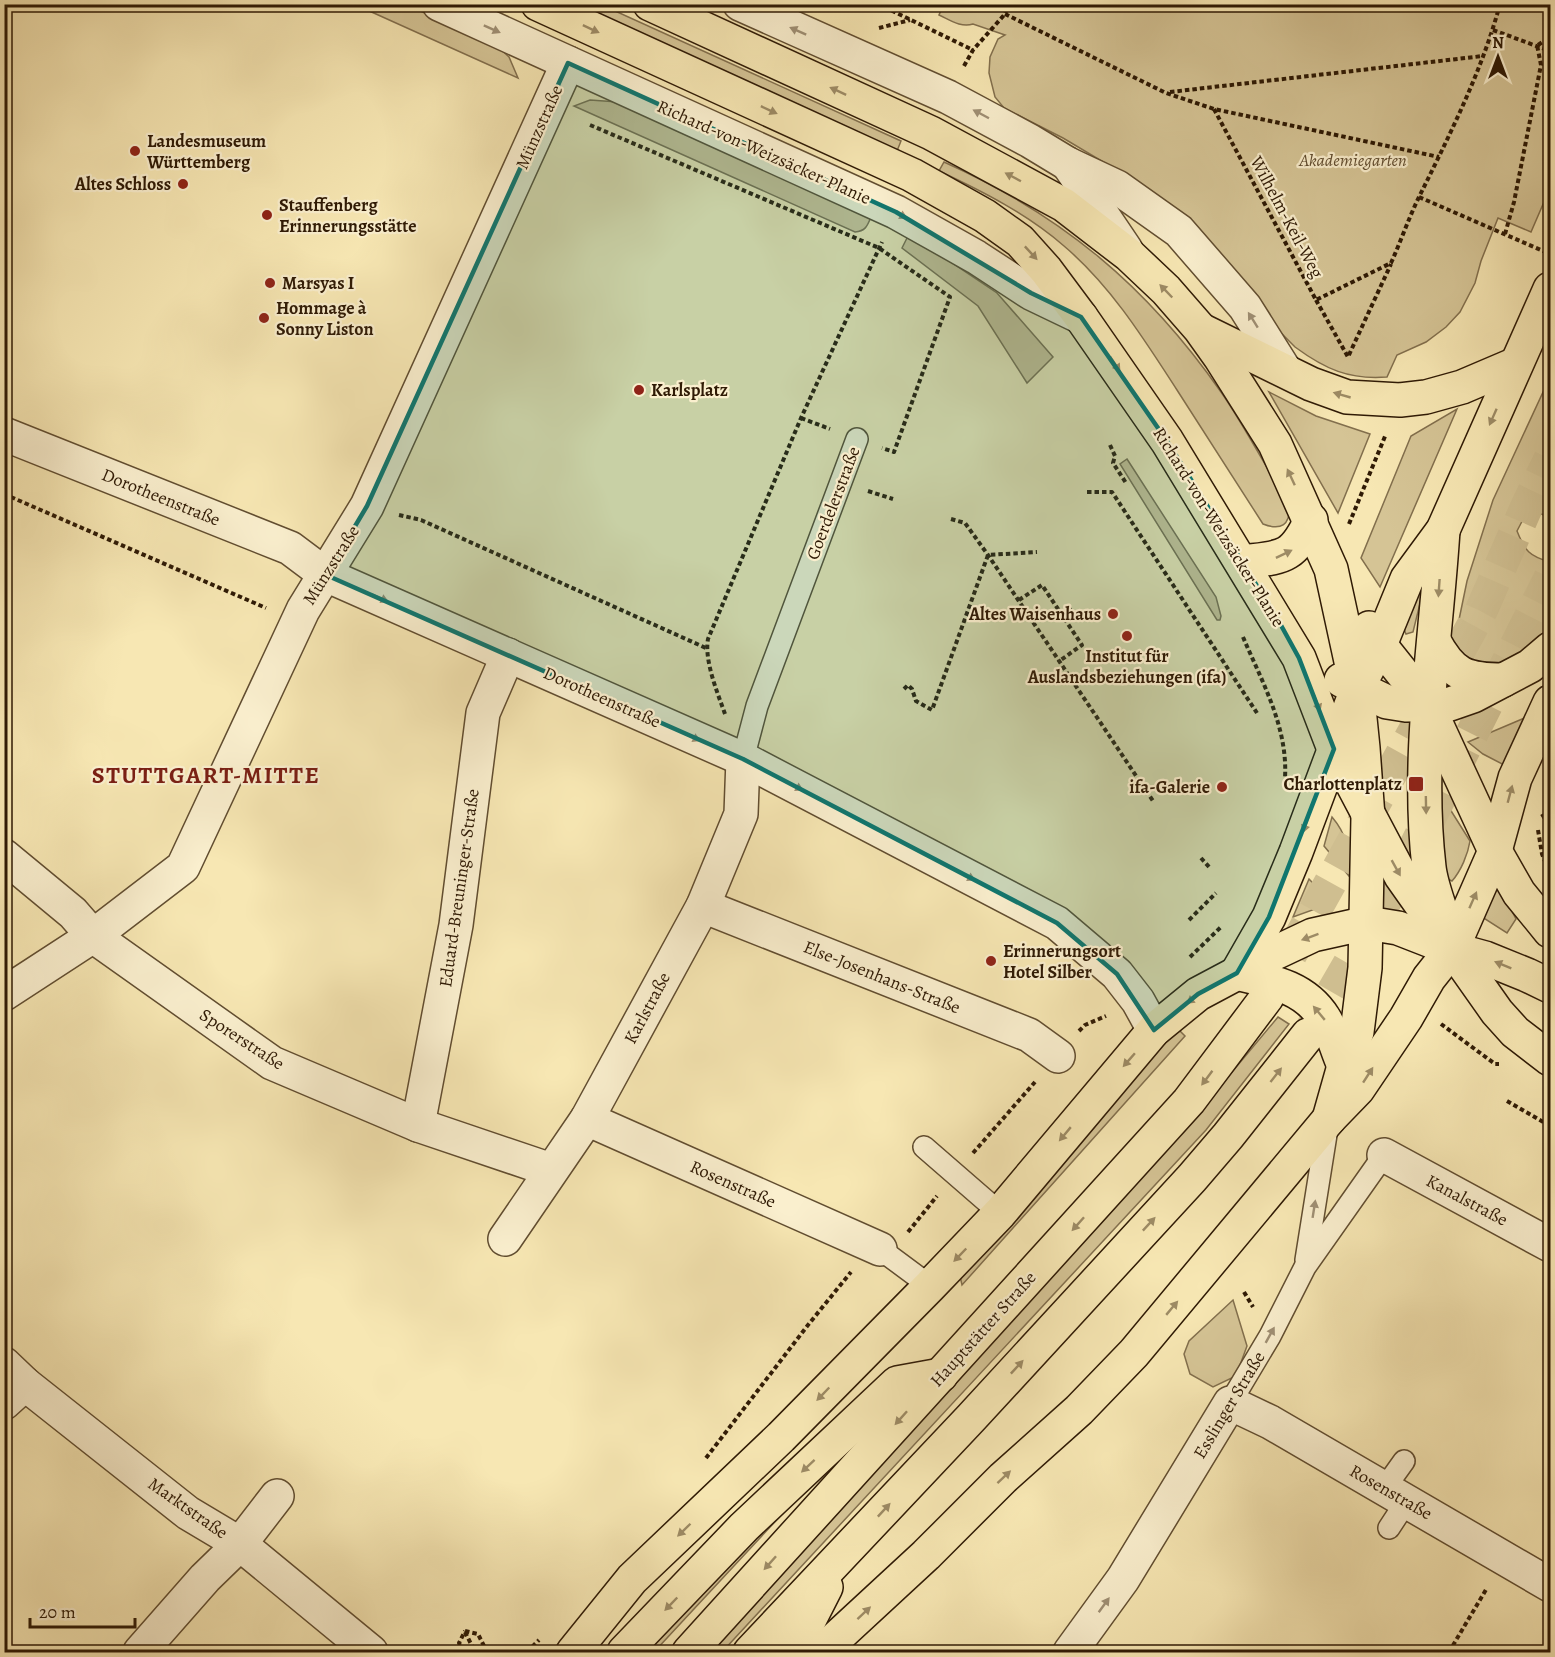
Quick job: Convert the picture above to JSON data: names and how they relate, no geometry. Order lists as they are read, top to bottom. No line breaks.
{"streets":{"main road":["Richard-von-Weizsäcker-Planie","Hauptstätter Straße"],"street":["Münzstraße","Dorotheenstraße","Eduard-Breuninger-Straße","Else-Josenhans-Straße","Karlstraße","Sporerstraße","Rosenstraße","Kanalstraße","Esslinger Straße","Marktstraße"],"lane":["Goerdelerstraße"],"path":["Wilhelm-Keil-Weg"]},"crossings":[["Münzstraße","Richard-von-Weizsäcker-Planie"],["Münzstraße","Dorotheenstraße"],["Münzstraße","Sporerstraße"],["Dorotheenstraße","Goerdelerstraße"],["Dorotheenstraße","Eduard-Breuninger-Straße"],["Dorotheenstraße","Karlstraße"],["Goerdelerstraße","Karlstraße"],["Eduard-Breuninger-Straße","Sporerstraße"],["Else-Josenhans-Straße","Karlstraße"],["Karlstraße","Sporerstraße"],["Karlstraße","Rosenstraße"],["Rosenstraße","Esslinger Straße"],["Kanalstraße","Esslinger Straße"]],"one_way":["Dorotheenstraße","Esslinger Straße"],"districts":["STUTTGART-MITTE"],"parks":["Akademiegarten"],"places":{"other":["Landesmuseum Württemberg","Altes Schloss","Stauffenberg Erinnerungsstätte","Marsyas I","Hommage à Sonny Liston","Karlsplatz","Altes Waisenhaus","Institut für Auslandsbeziehungen (ifa)","ifa-Galerie","Erinnerungsort Hotel Silber"],"transit":["Charlottenplatz"]},"scale_bar":"20 m","north":"top"}
